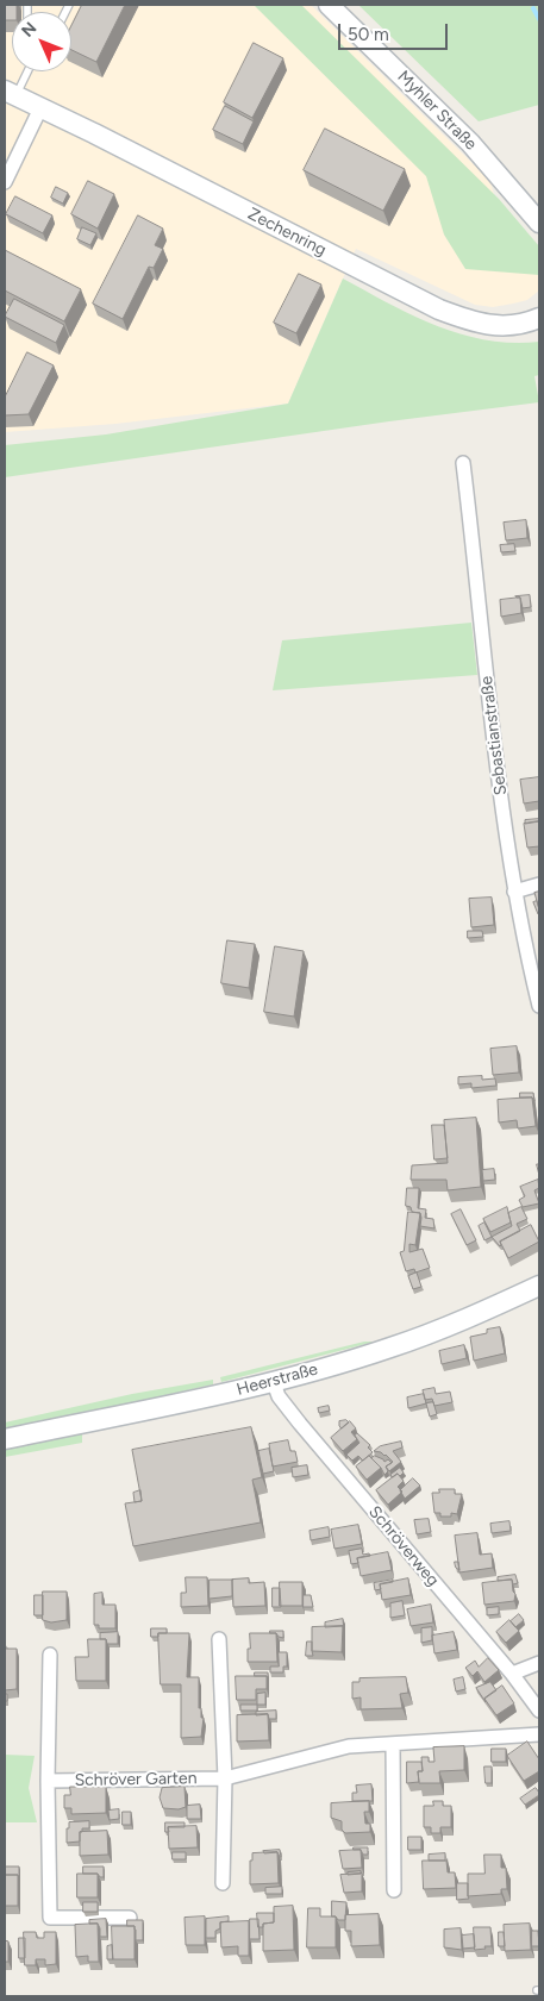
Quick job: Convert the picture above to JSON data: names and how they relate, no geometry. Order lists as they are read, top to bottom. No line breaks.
{"streets":{"main road":["Myhler Straße","Zechenring","Heerstraße"],"street":["Sebastianstraße","Schröverweg","Schröver Garten"]},"crossings":[["Heerstraße","Schröverweg"]],"scale_bar":"50 m","north":"top left"}
